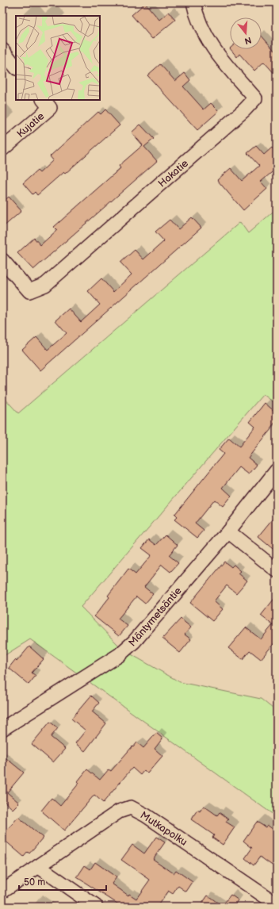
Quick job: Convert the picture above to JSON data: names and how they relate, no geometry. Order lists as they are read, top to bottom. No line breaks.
{"streets":{"street":["Kujatie","Hakatie","Mäntymetsäntie","Mutkapolku"]},"scale_bar":"50 m","north":"bottom"}
